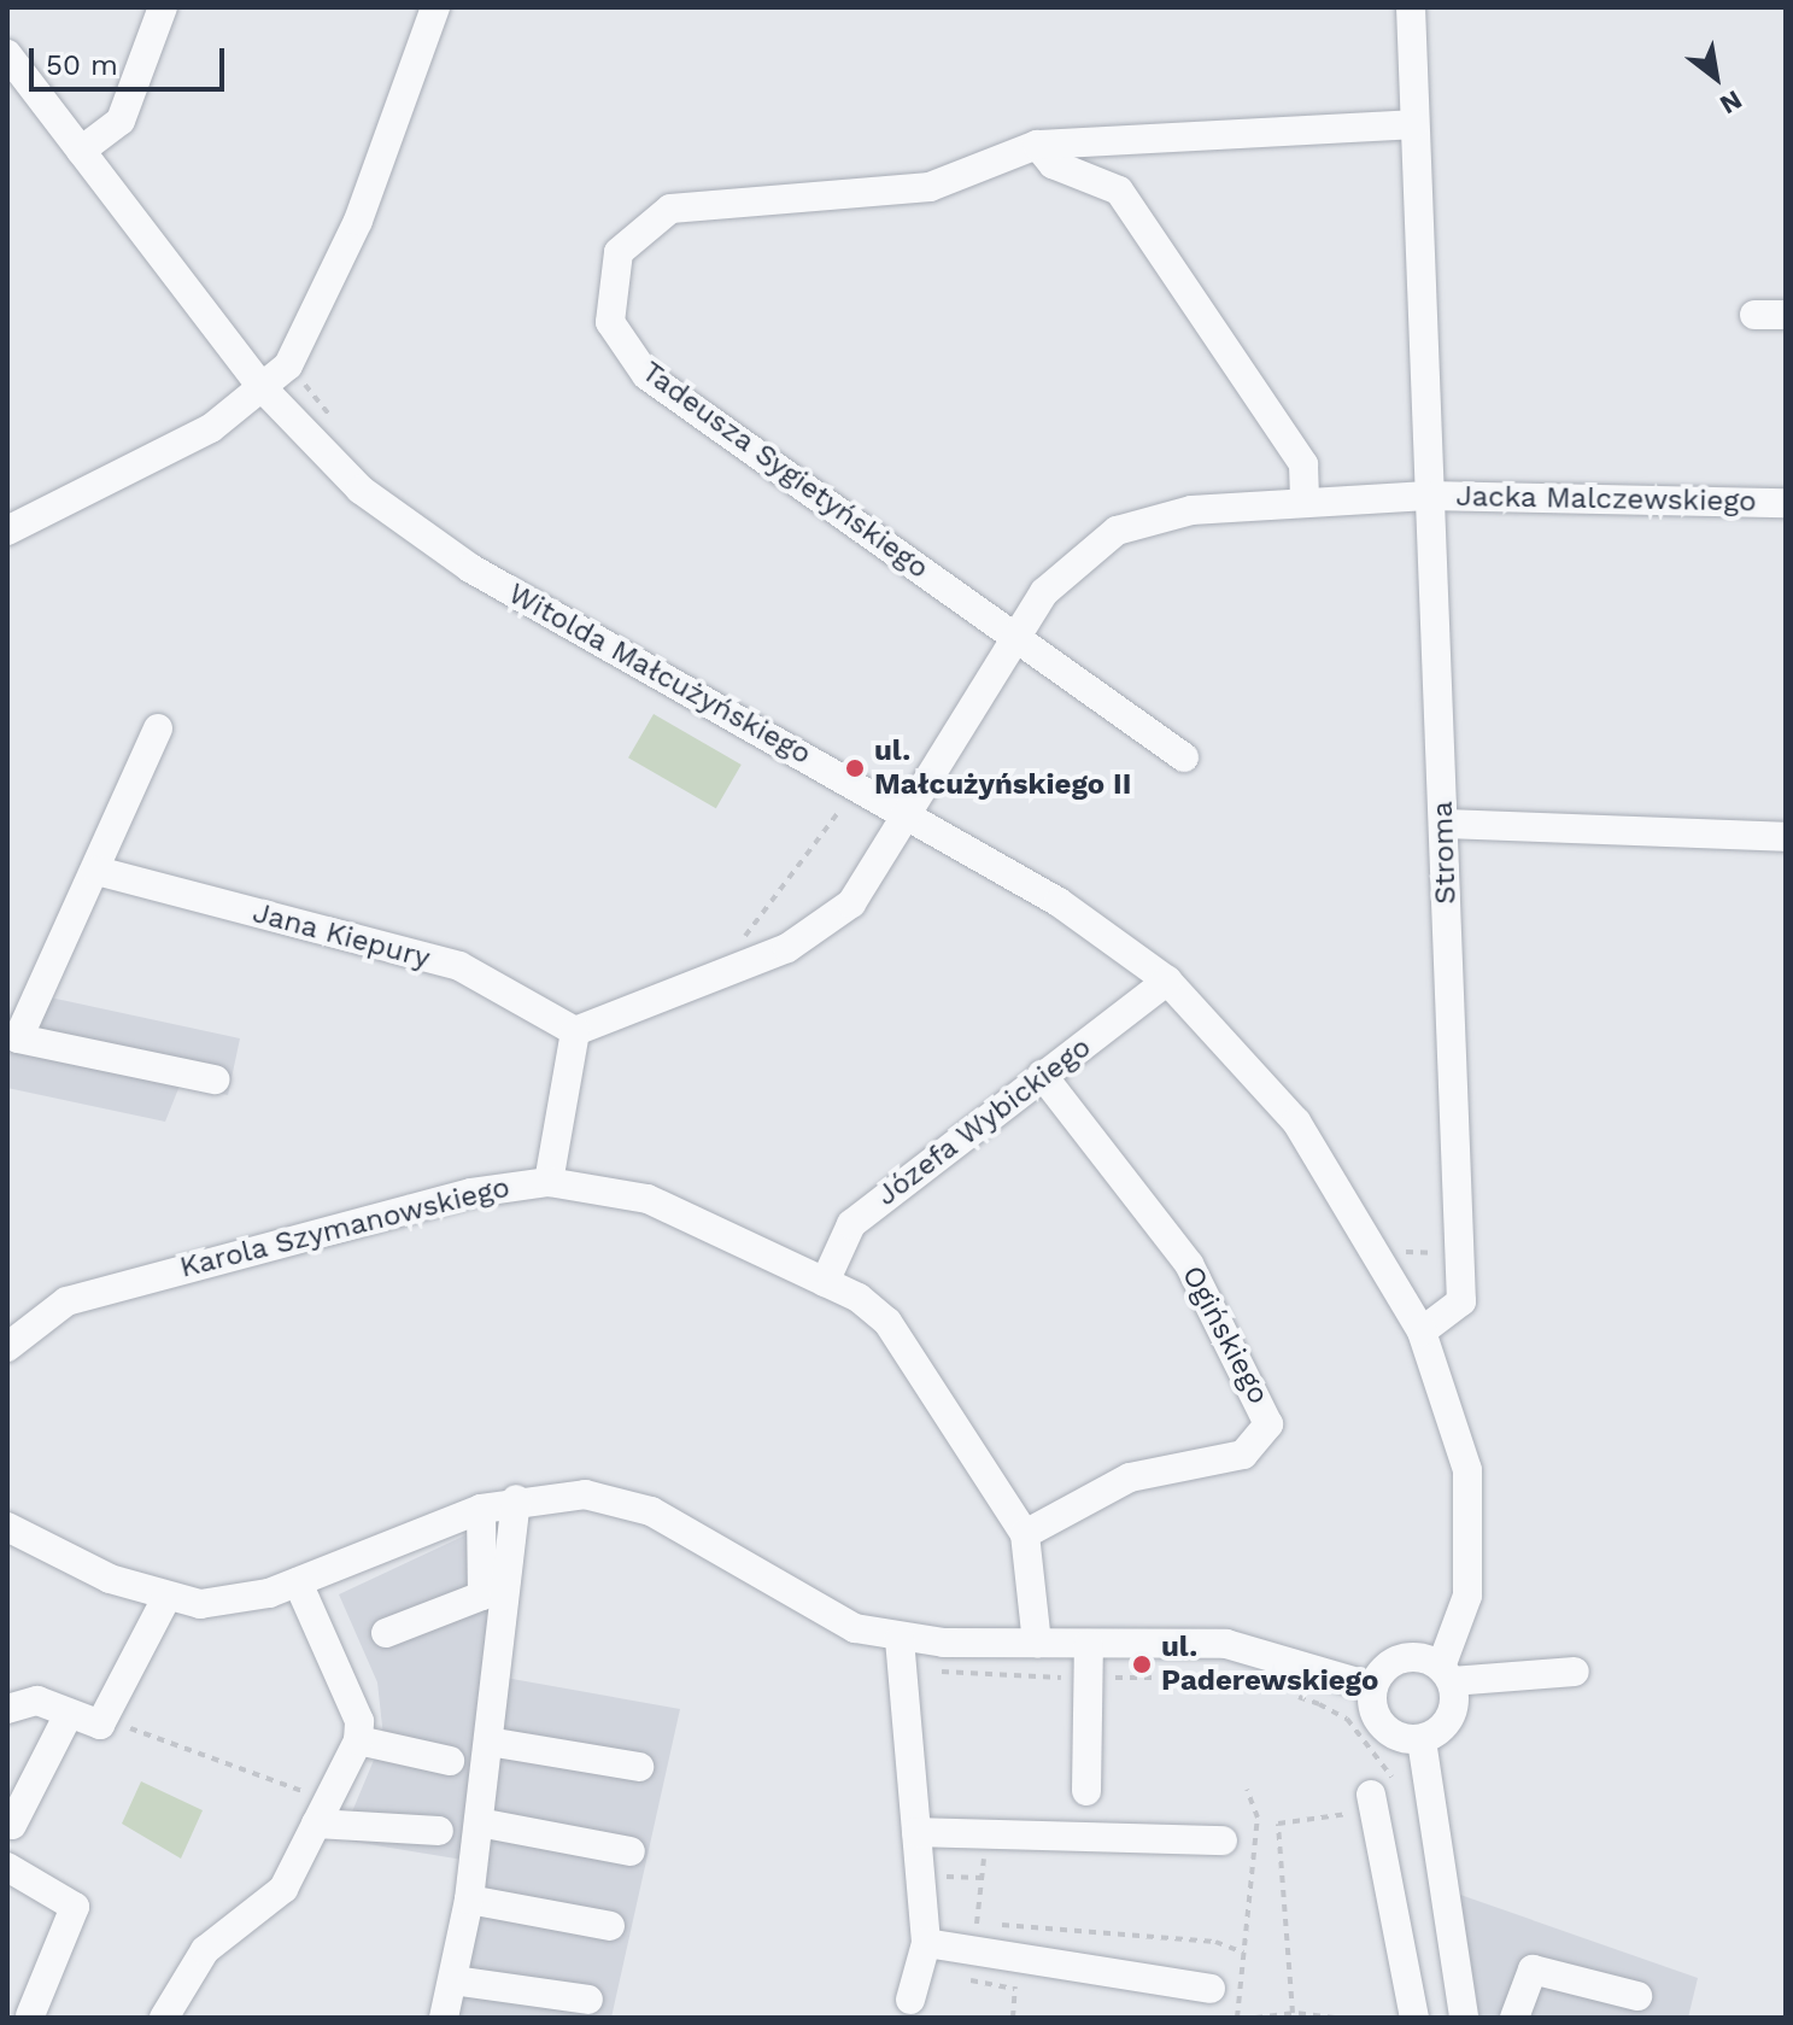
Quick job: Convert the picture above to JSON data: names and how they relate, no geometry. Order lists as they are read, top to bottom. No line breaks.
{"streets":{"street":["Tadeusza Sygietyńskiego","Jacka Malczewskiego","Witolda Małcużyńskiego","Stroma","Jana Kiepury","Józefa Wybickiego","Karola Szymanowskiego","Ogińskiego"]},"crossings":[["Tadeusza Sygietyńskiego","Jacka Malczewskiego"],["Tadeusza Sygietyńskiego","Stroma"],["Jacka Malczewskiego","Witolda Małcużyńskiego"],["Jacka Malczewskiego","Stroma"],["Jacka Malczewskiego","Jana Kiepury"],["Witolda Małcużyńskiego","Stroma"],["Witolda Małcużyńskiego","Józefa Wybickiego"],["Józefa Wybickiego","Karola Szymanowskiego"],["Józefa Wybickiego","Ogińskiego"],["Karola Szymanowskiego","Ogińskiego"]],"places":["ul. Małcużyńskiego II","ul. Paderewskiego"],"scale_bar":"50 m","north":"bottom right"}
